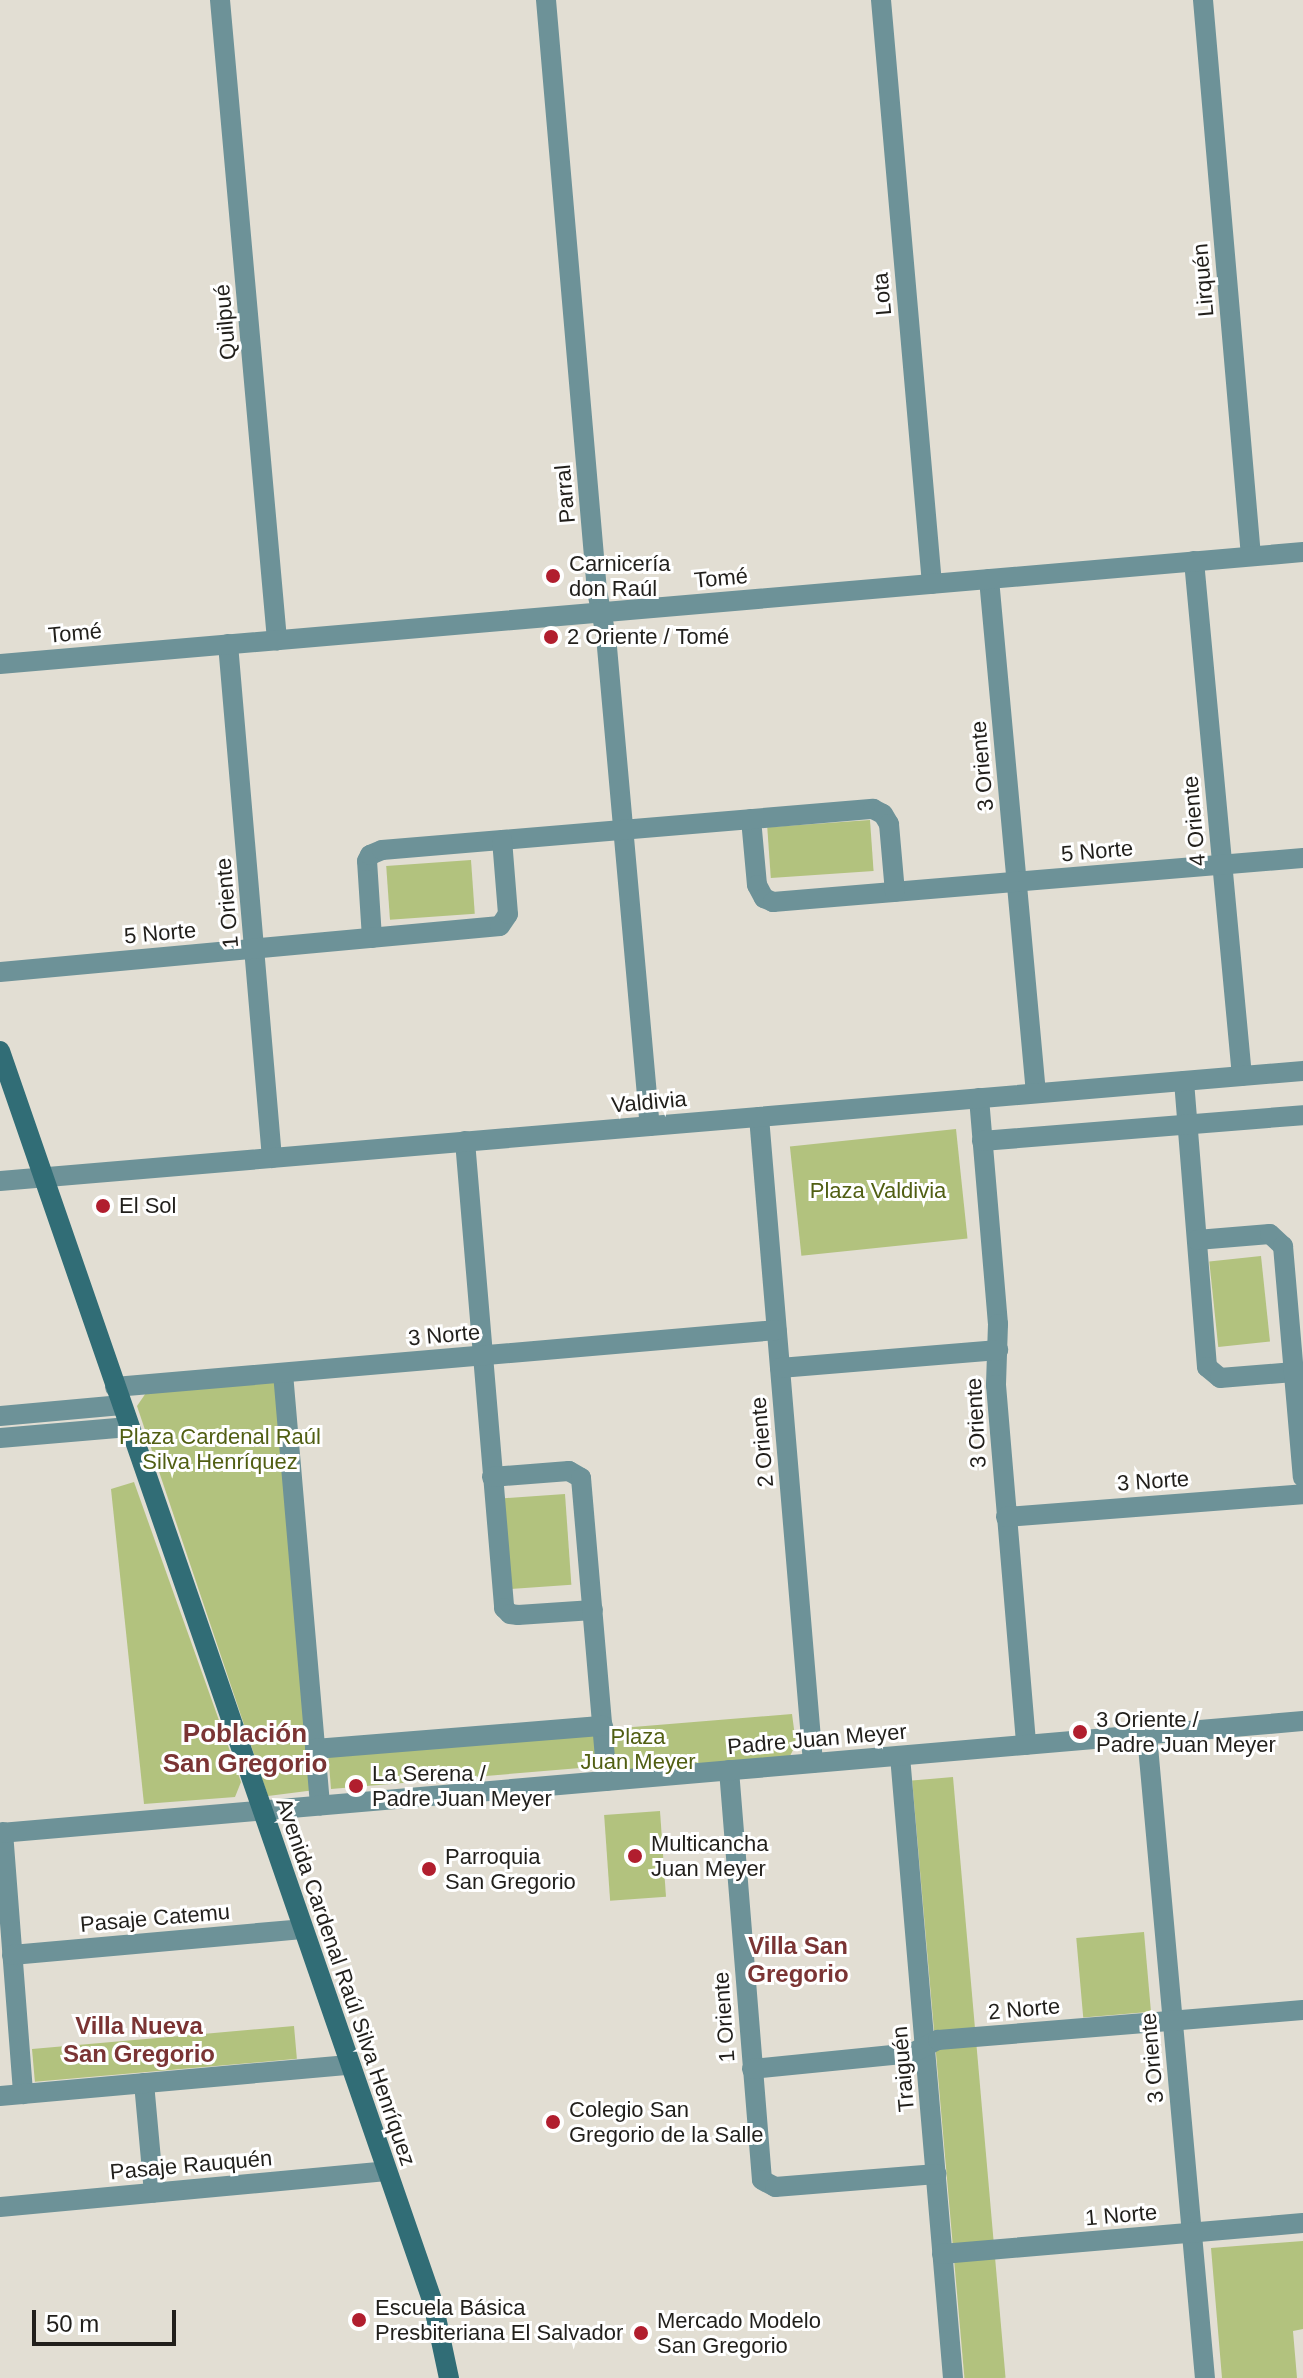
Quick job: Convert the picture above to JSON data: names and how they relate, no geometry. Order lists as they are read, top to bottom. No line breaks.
{"streets":{"main road":["Avenida Cardenal Raúl Silva Henríquez"],"street":["Lirquén","Lota","Quilpué","Parral","Tomé","3 Oriente","4 Oriente","5 Norte","1 Oriente","Valdivia","3 Norte","2 Oriente","Padre Juan Meyer","Pasaje Catemu","2 Norte","Traiguén","Pasaje Rauquén","1 Norte"]},"crossings":[["Lirquén","Tomé"],["Lota","Tomé"],["Quilpué","Tomé"],["Parral","Tomé"],["Parral","Valdivia"],["Tomé","3 Oriente"],["Tomé","4 Oriente"],["Tomé","1 Oriente"],["3 Oriente","5 Norte"],["3 Oriente","Valdivia"],["3 Oriente","3 Norte"],["3 Oriente","Padre Juan Meyer"],["3 Oriente","2 Norte"],["3 Oriente","1 Norte"],["4 Oriente","5 Norte"],["4 Oriente","Valdivia"],["5 Norte","1 Oriente"],["1 Oriente","Valdivia"],["1 Oriente","Padre Juan Meyer"],["1 Oriente","2 Norte"],["1 Oriente","Traiguén"],["Valdivia","2 Oriente"],["Valdivia","Avenida Cardenal Raúl Silva Henríquez"],["3 Norte","2 Oriente"],["3 Norte","Avenida Cardenal Raúl Silva Henríquez"],["2 Oriente","Padre Juan Meyer"],["Padre Juan Meyer","Avenida Cardenal Raúl Silva Henríquez"],["Padre Juan Meyer","Traiguén"],["Pasaje Catemu","Avenida Cardenal Raúl Silva Henríquez"],["Avenida Cardenal Raúl Silva Henríquez","Pasaje Rauquén"],["2 Norte","Traiguén"],["Traiguén","1 Norte"]],"districts":["Población San Gregorio","Villa San Gregorio","Villa Nueva San Gregorio"],"parks":["Plaza Valdivia","Plaza Cardenal Raúl Silva Henríquez","Plaza Juan Meyer"],"places":["Carnicería don Raúl","2 Oriente / Tomé","El Sol","3 Oriente / Padre Juan Meyer","La Serena / Padre Juan Meyer","Multicancha Juan Meyer","Parroquia San Gregorio","Colegio San Gregorio de la Salle","Escuela Básica Presbiteriana El Salvador","Mercado Modelo San Gregorio"],"scale_bar":"50 m"}
